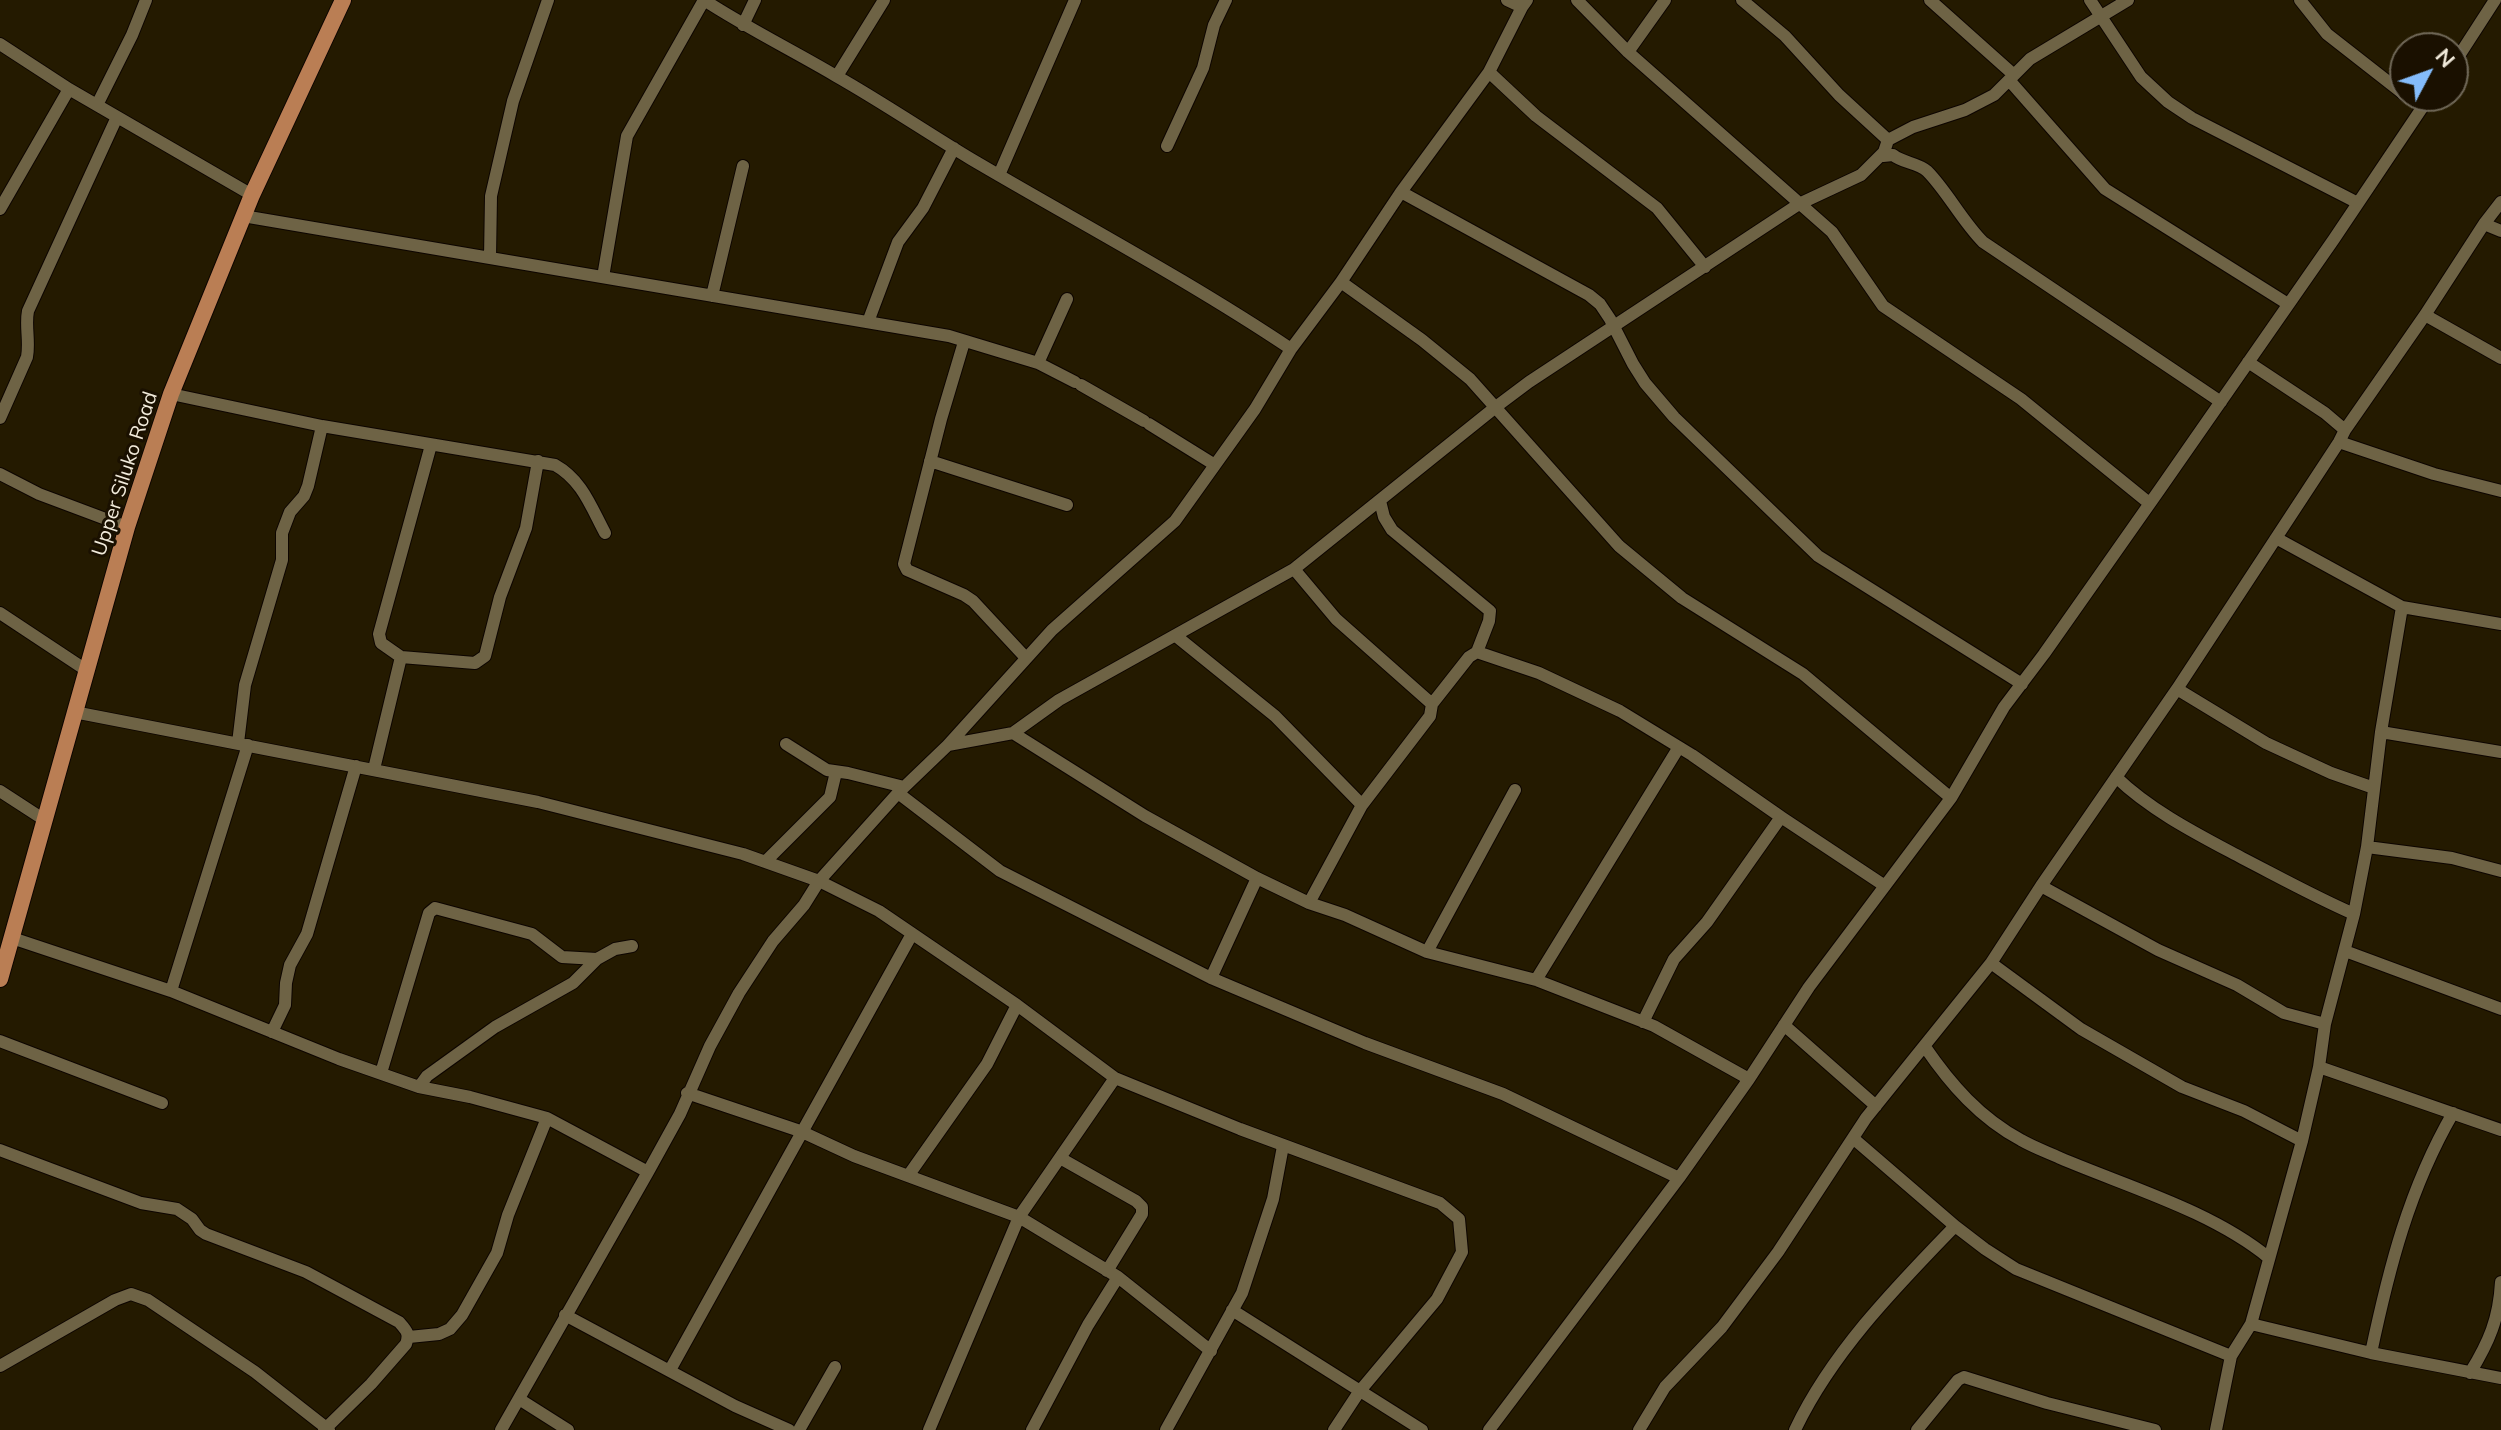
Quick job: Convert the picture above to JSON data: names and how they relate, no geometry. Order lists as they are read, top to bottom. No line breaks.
{"streets":{"main road":["Upper Siluko Road"]},"north":"top right"}
